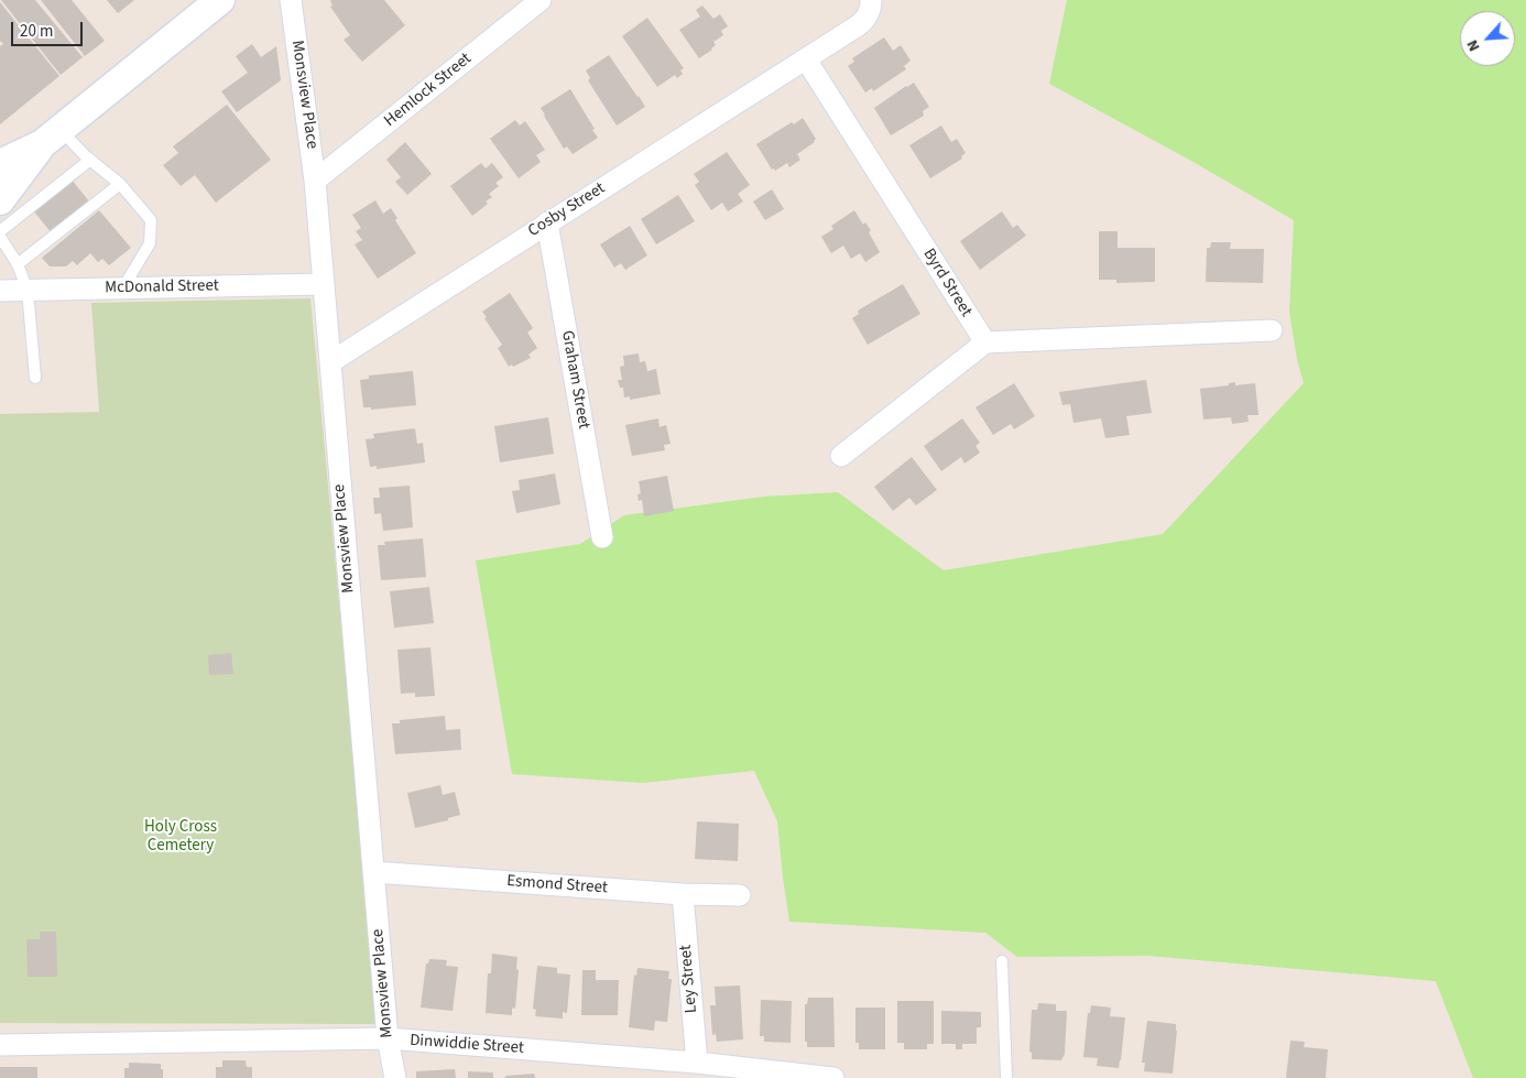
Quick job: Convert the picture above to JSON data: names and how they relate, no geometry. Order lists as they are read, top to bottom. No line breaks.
{"streets":{"street":["Hemlock Street","Monsview Place","Cosby Street","Byrd Street","McDonald Street","Graham Street","Esmond Street","Ley Street","Dinwiddie Street"]},"crossings":[["Hemlock Street","Monsview Place"],["Monsview Place","Cosby Street"],["Monsview Place","McDonald Street"],["Monsview Place","Esmond Street"],["Monsview Place","Dinwiddie Street"],["Cosby Street","Byrd Street"],["Cosby Street","Graham Street"],["Esmond Street","Ley Street"],["Ley Street","Dinwiddie Street"]],"parks":["Holy Cross Cemetery"],"scale_bar":"20 m","north":"bottom left"}
